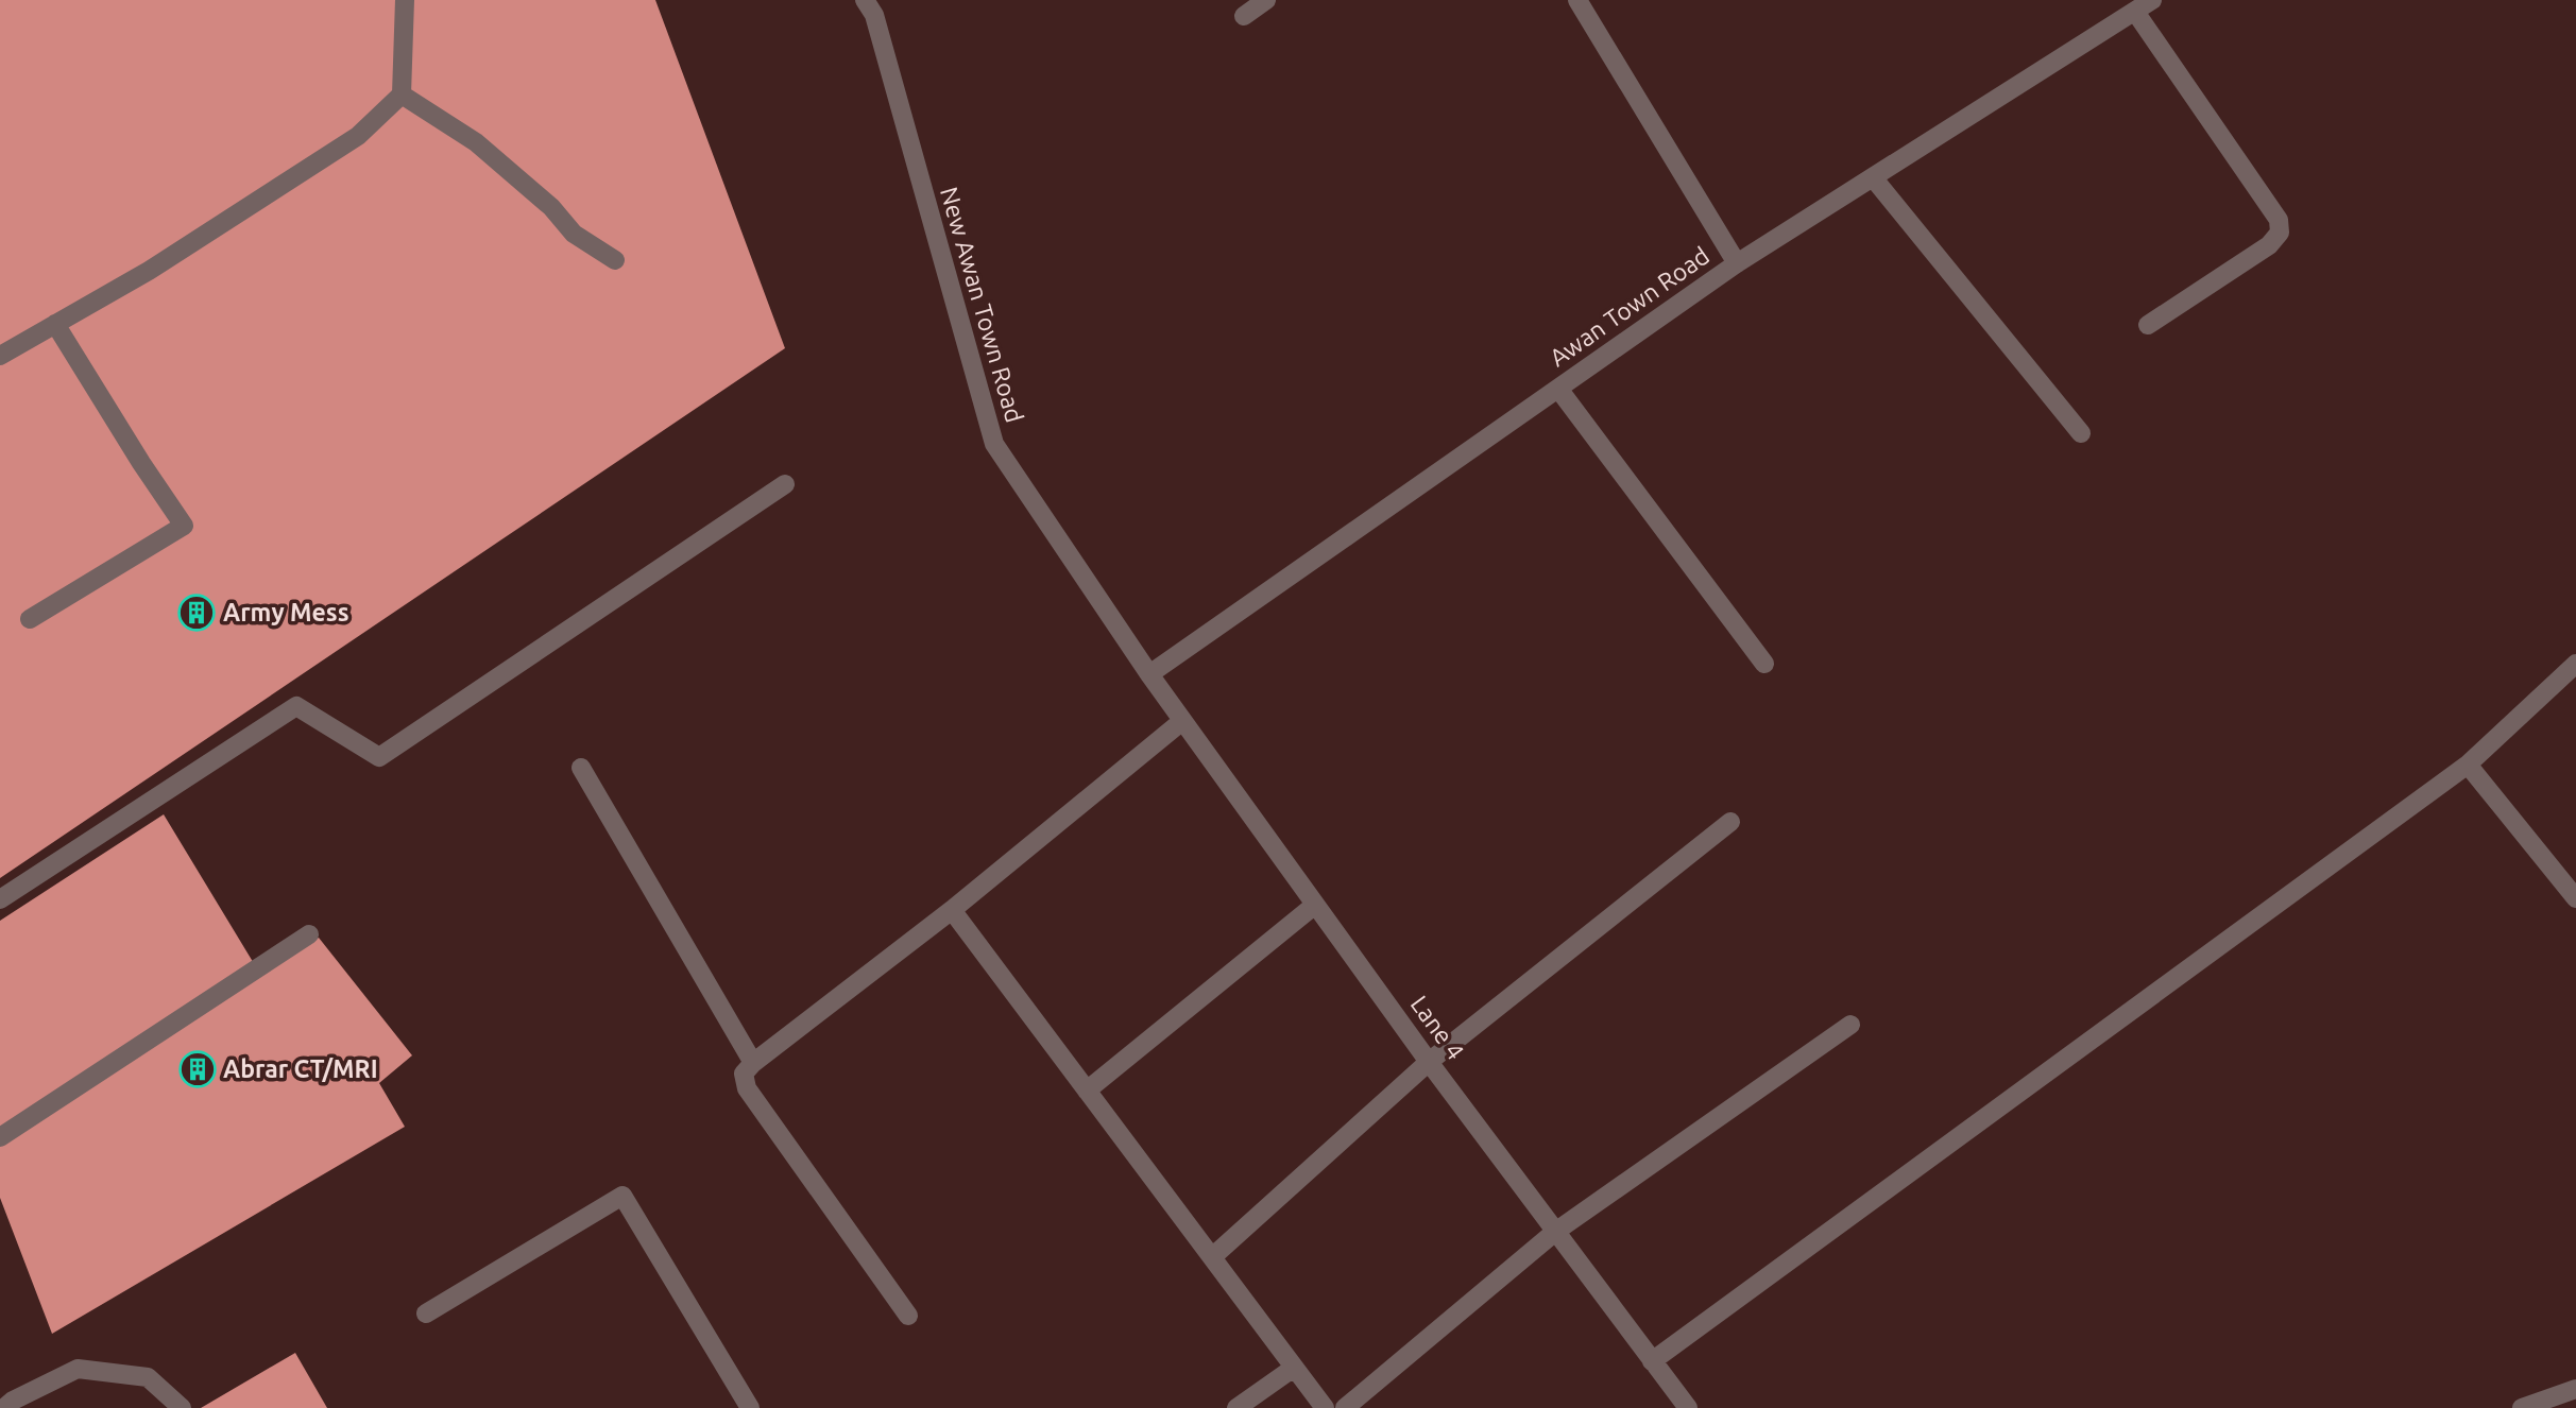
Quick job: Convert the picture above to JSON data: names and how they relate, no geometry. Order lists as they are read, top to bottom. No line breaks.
{"streets":{"street":["New Awan Town Road","Awan Town Road","Lane 4"]},"crossings":[["New Awan Town Road","Awan Town Road"],["New Awan Town Road","Lane 4"],["Awan Town Road","Lane 4"]],"places":{"building":["Army Mess","Abrar CT/MRI"]}}
